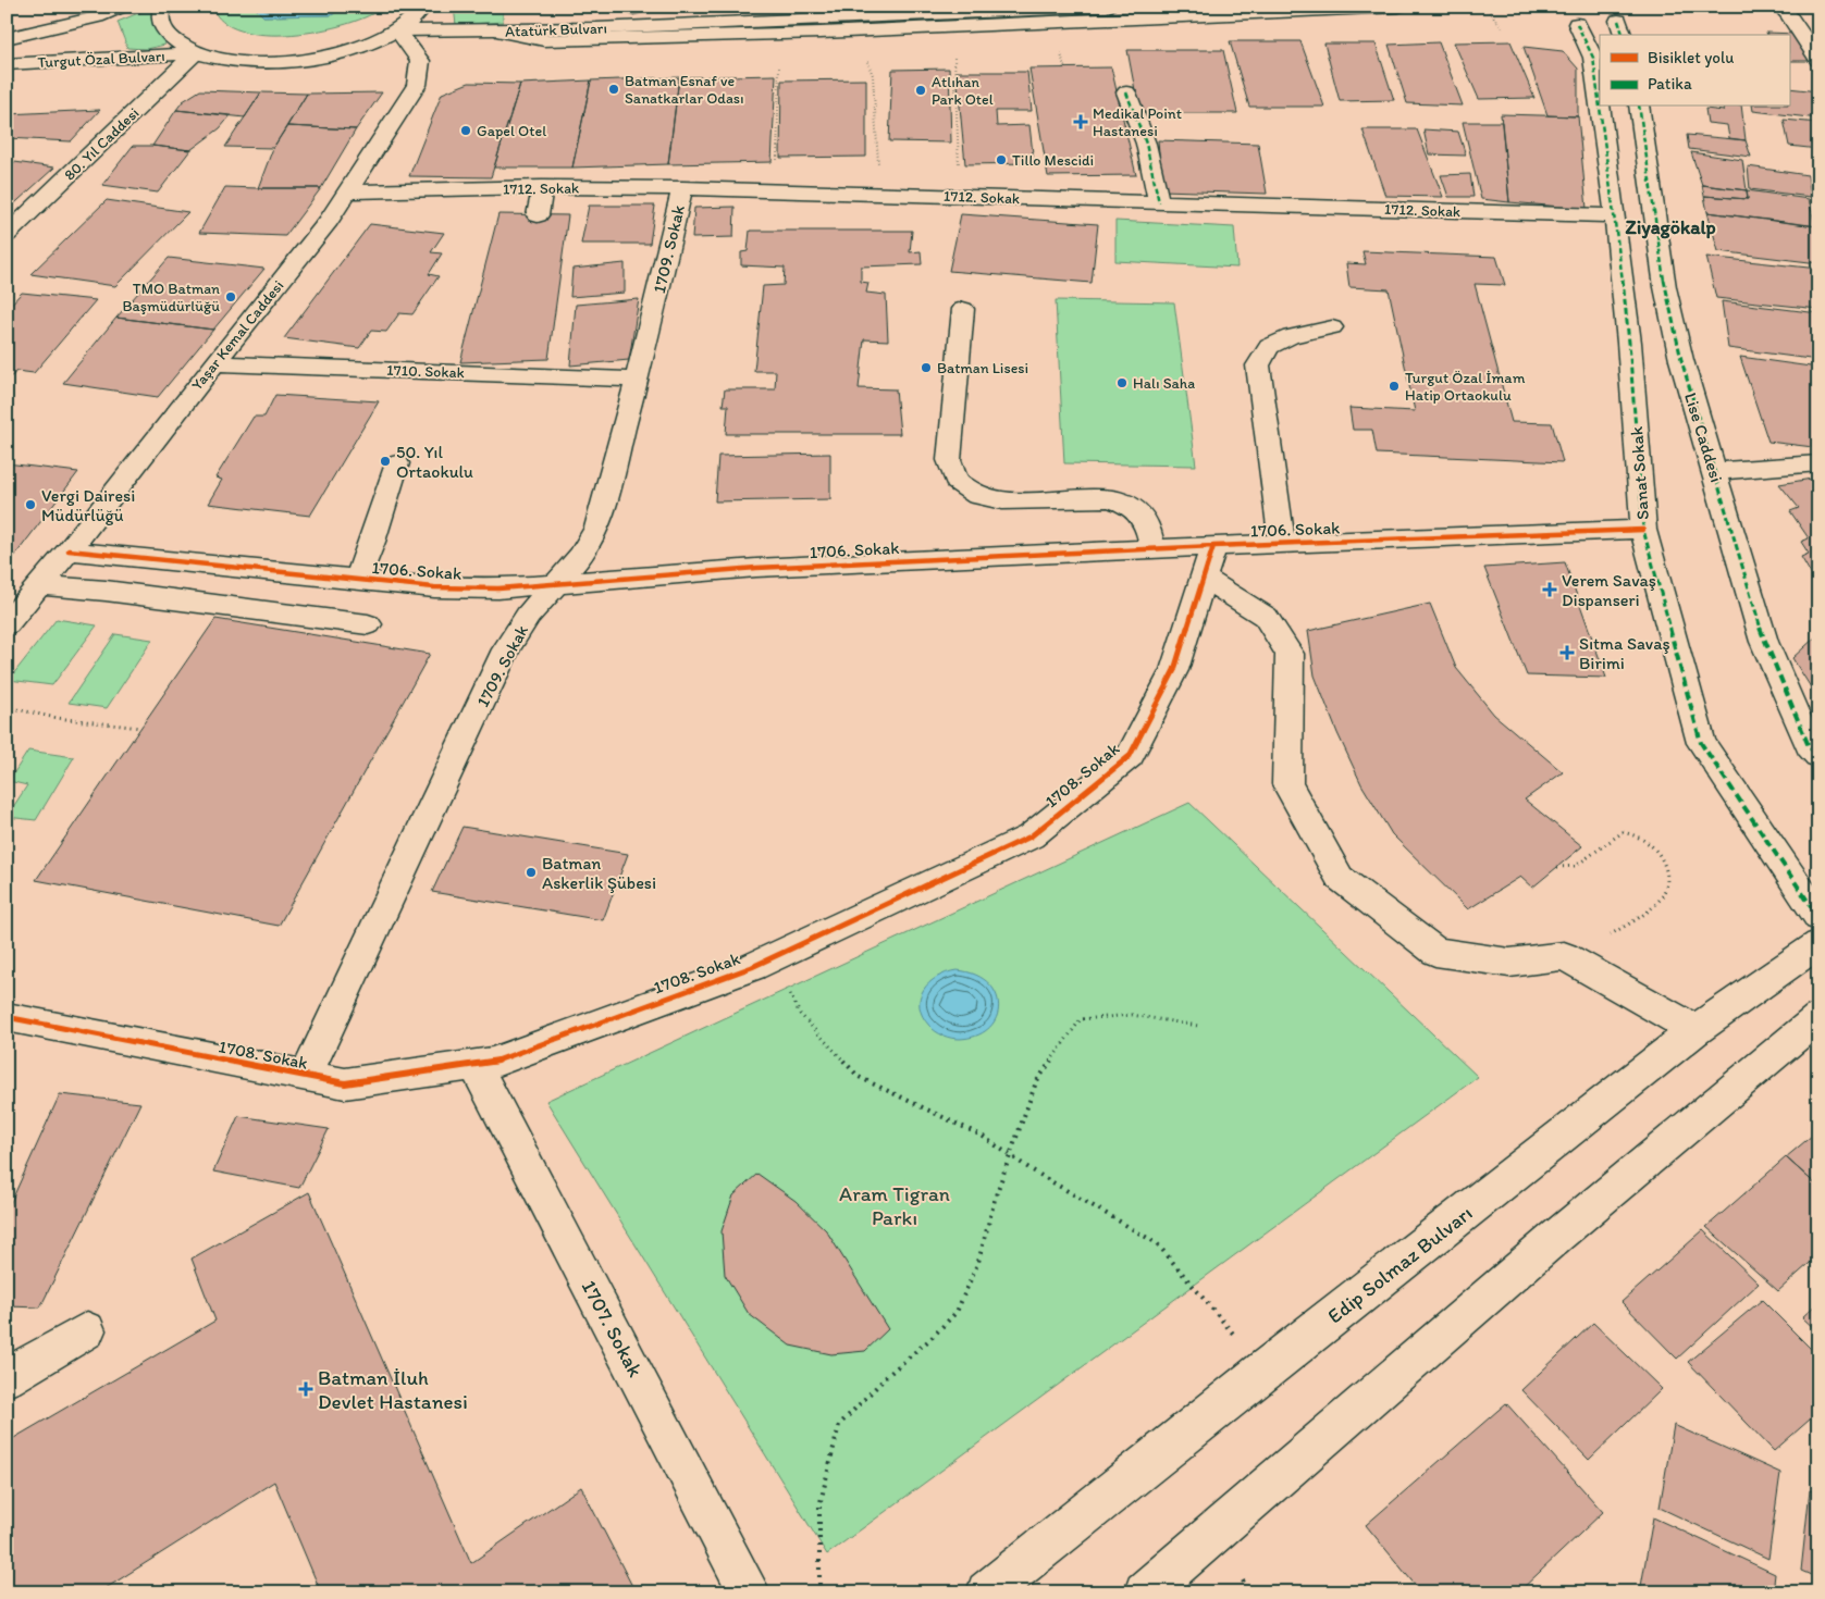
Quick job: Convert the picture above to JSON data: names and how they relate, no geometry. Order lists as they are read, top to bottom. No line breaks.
{"streets":{"street":["Atatürk Bulvarı","Turgut Özal Bulvarı","80. Yıl Caddesi","1712. Sokak","1709. Sokak","Yaşar Kemal Caddesi","1710. Sokak","Lise Caddesi","Sanat Sokak","1706. Sokak","1708. Sokak","Edip Solmaz Bulvarı","1707. Sokak"]},"crossings":[["Atatürk Bulvarı","Yaşar Kemal Caddesi"],["Turgut Özal Bulvarı","80. Yıl Caddesi"],["1712. Sokak","1709. Sokak"],["1712. Sokak","Yaşar Kemal Caddesi"],["1712. Sokak","Sanat Sokak"],["1709. Sokak","1710. Sokak"],["1709. Sokak","1706. Sokak"],["1709. Sokak","1708. Sokak"],["Yaşar Kemal Caddesi","1710. Sokak"],["Yaşar Kemal Caddesi","1706. Sokak"],["Sanat Sokak","1706. Sokak"],["1706. Sokak","1708. Sokak"],["1708. Sokak","1707. Sokak"]],"districts":["Ziyagökalp"],"parks":["Aram Tigran Parkı"],"places":{"other":["Batman Esnaf ve Sanatkarlar Odası","Atlıhan Park Otel","Gapel Otel","Tillo Mescidi","TMO Batman Başmüdürlüğü","Batman Lisesi","Halı Saha","Turgut Özal İmam Hatip Ortaokulu","50. Yıl Ortaokulu","Vergi Dairesi Müdürlüğü","Batman Askerlik Şübesi"],"health":["Medikal Point Hastanesi","Verem Savaş Dispanseri","Sıtma Savaş Birimi","Batman İluh Devlet Hastanesi"]},"legend":["Bisiklet yolu","Patika"]}
